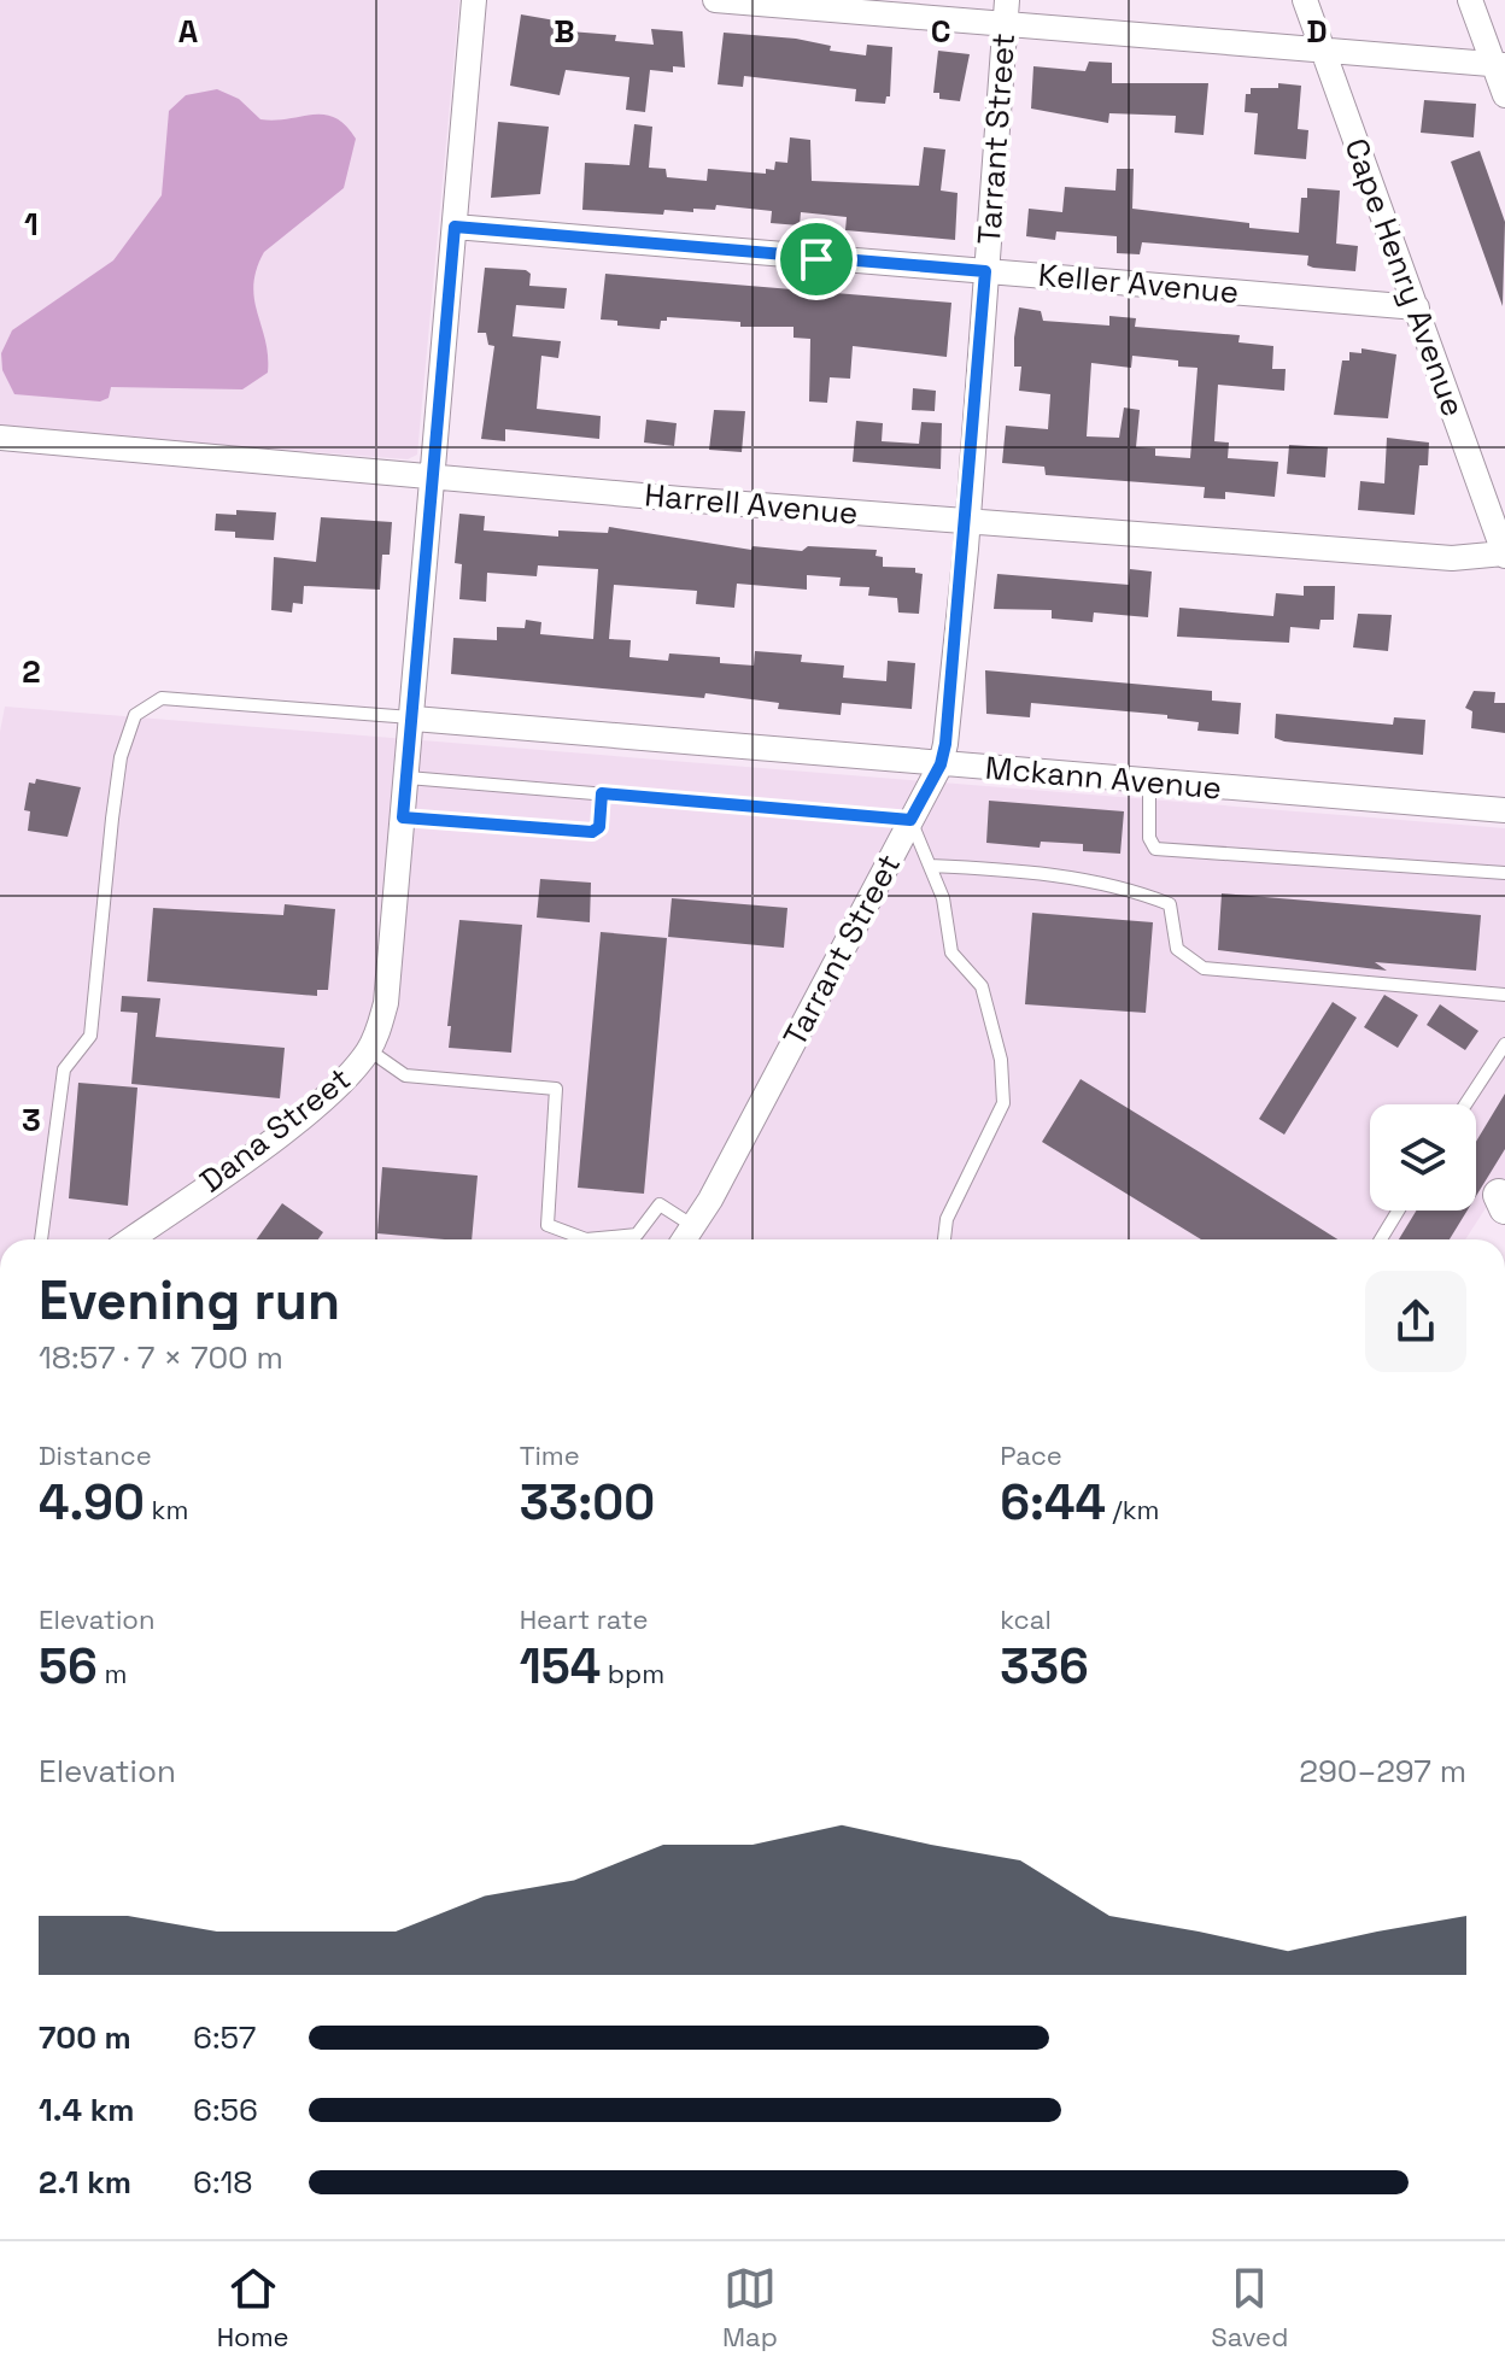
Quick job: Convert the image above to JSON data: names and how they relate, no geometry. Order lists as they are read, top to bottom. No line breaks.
{"streets":{"street":["Tarrant Street","Cape Henry Avenue","Keller Avenue","Harrell Avenue","Mckann Avenue","Dana Street"]},"crossings":[["Tarrant Street","Keller Avenue"],["Tarrant Street","Harrell Avenue"],["Tarrant Street","Mckann Avenue"],["Cape Henry Avenue","Keller Avenue"],["Cape Henry Avenue","Harrell Avenue"],["Keller Avenue","Dana Street"],["Harrell Avenue","Dana Street"],["Mckann Avenue","Dana Street"]],"page":{"heading":["Evening run","18:57 · 7 × 700 m"],"stats":[["Distance","4.90 km"],["Time","33:00"],["Pace","6:44 /km"],["Elevation","56 m"],["Heart rate","154 bpm"],["kcal","336"]],"chart":["Elevation","290–297 m"],"list":[{"name":"700 m","note":"6:57"},{"name":"1.4 km","note":"6:56"},{"name":"2.1 km","note":"6:18"}],"tabs":["Home","Map","Saved"]},"grid":{"columns":["A","B","C","D"],"rows":["1","2","3"]}}
